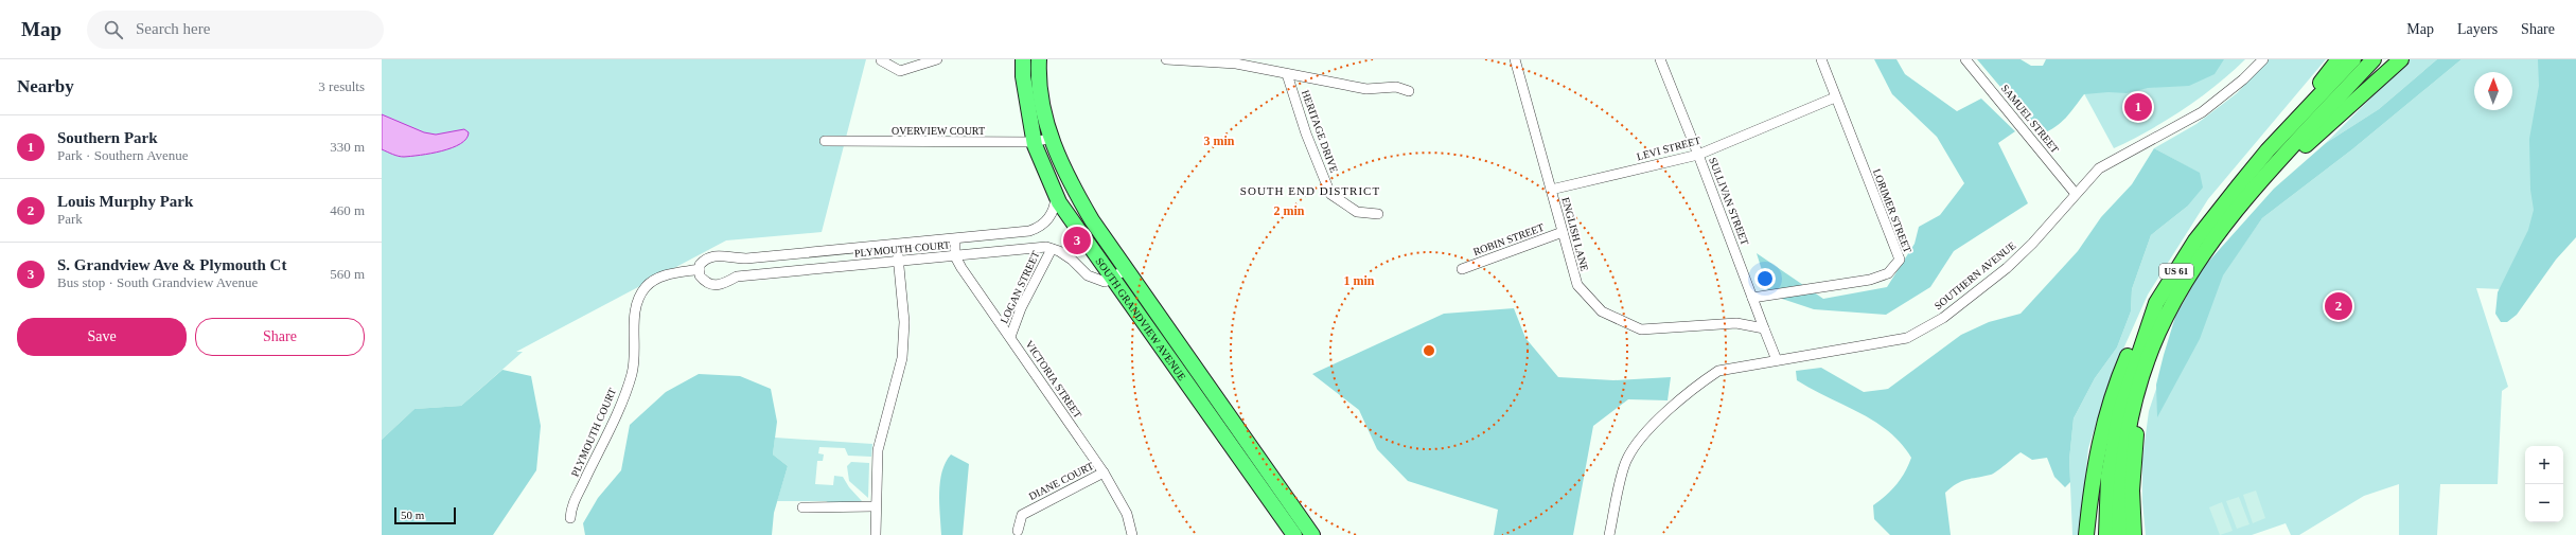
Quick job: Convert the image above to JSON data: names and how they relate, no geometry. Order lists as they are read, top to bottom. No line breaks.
{"streets":{"highway":["US 61"],"main road":["SOUTH GRANDVIEW AVENUE"],"street":["SAMUEL STREET","OVERVIEW COURT","HERITAGE DRIVE","LEVI STREET","SULLIVAN STREET","LORIMER STREET","ENGLISH LANE","ROBIN STREET","PLYMOUTH COURT","SOUTHERN AVENUE","LOGAN STREET","VICTORIA STREET","DIANE COURT"]},"crossings":[["SAMUEL STREET","SOUTHERN AVENUE"],["OVERVIEW COURT","SOUTH GRANDVIEW AVENUE"],["LEVI STREET","SULLIVAN STREET"],["LEVI STREET","LORIMER STREET"],["LEVI STREET","ENGLISH LANE"],["SULLIVAN STREET","LORIMER STREET"],["SULLIVAN STREET","ENGLISH LANE"],["ENGLISH LANE","ROBIN STREET"],["PLYMOUTH COURT","LOGAN STREET"],["PLYMOUTH COURT","SOUTH GRANDVIEW AVENUE"],["PLYMOUTH COURT","VICTORIA STREET"],["LOGAN STREET","VICTORIA STREET"],["VICTORIA STREET","DIANE COURT"]],"districts":["SOUTH END DISTRICT"],"scale_bar":"50 m","north":"top","page":{"header":"Map","search":"Search here","nav":["Map","Layers","Share"],"heading":["Nearby","3 results"],"pins":["1","3","2"],"list":[{"mark":"1","name":"Southern Park","note":"Park · Southern Avenue","value":"330 m"},{"mark":"2","name":"Louis Murphy Park","note":"Park","value":"460 m"},{"mark":"3","name":"S. Grandview Ave & Plymouth Ct","note":"Bus stop · South Grandview Avenue","value":"560 m"}],"buttons":["Save","Share"],"map_buttons":["+","−"],"scale":"50 m"},"rings":["3 min","2 min","1 min"]}
